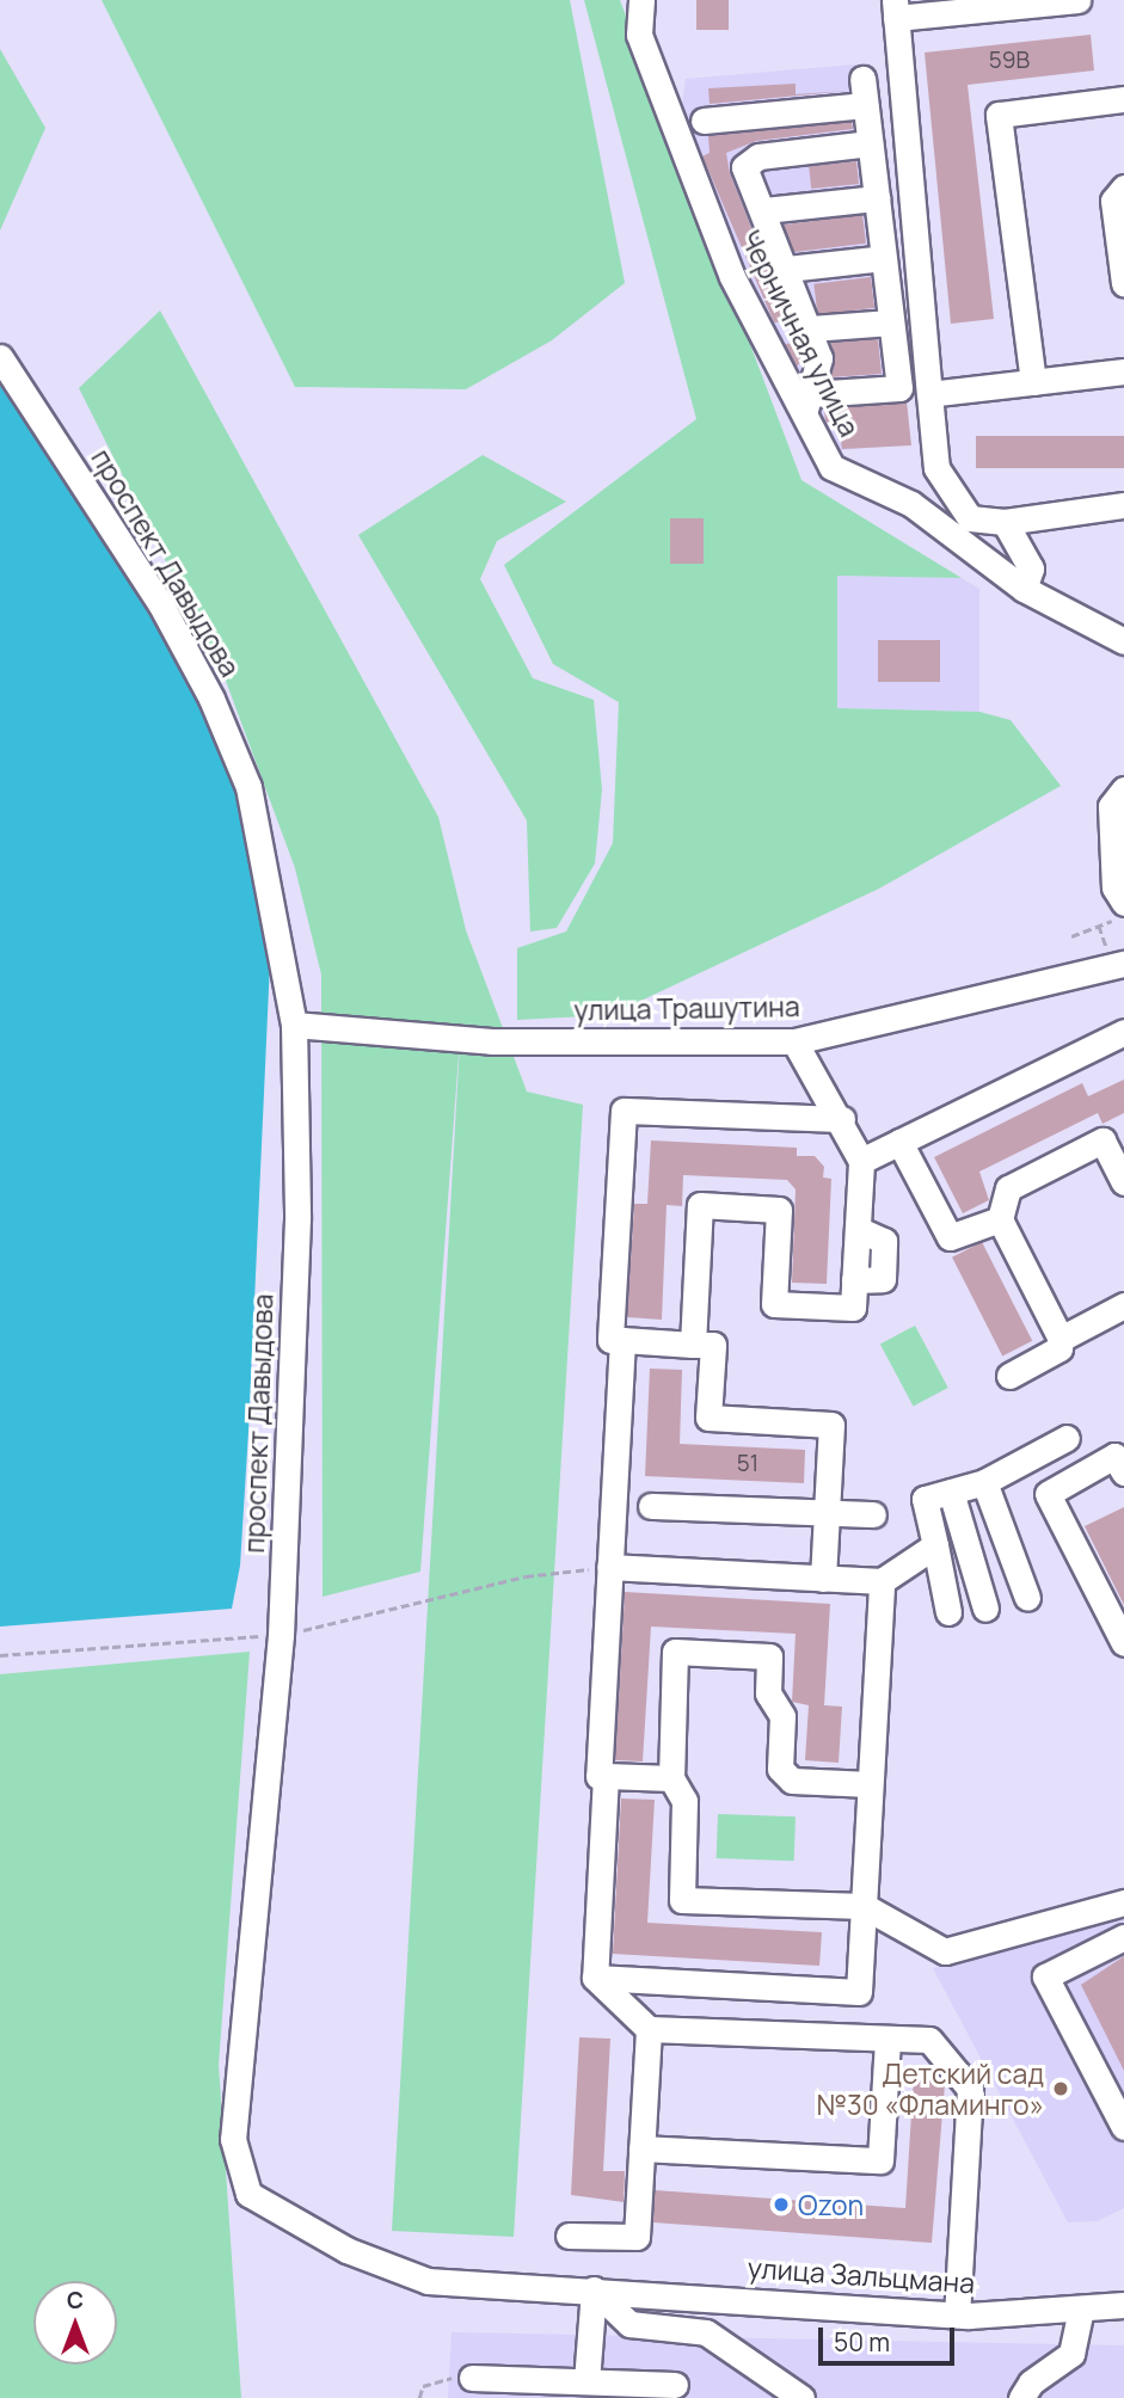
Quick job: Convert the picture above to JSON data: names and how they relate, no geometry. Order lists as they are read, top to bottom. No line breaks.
{"streets":{"street":["Черничная улица","проспект Давыдова","улица Трашутина","улица Зальцмана"]},"crossings":[["проспект Давыдова","улица Трашутина"],["проспект Давыдова","улица Зальцмана"]],"places":["Детский сад №30 «Фламинго»","Ozon"],"house_numbers":["59В","51"],"scale_bar":"50 m","north":"top"}
